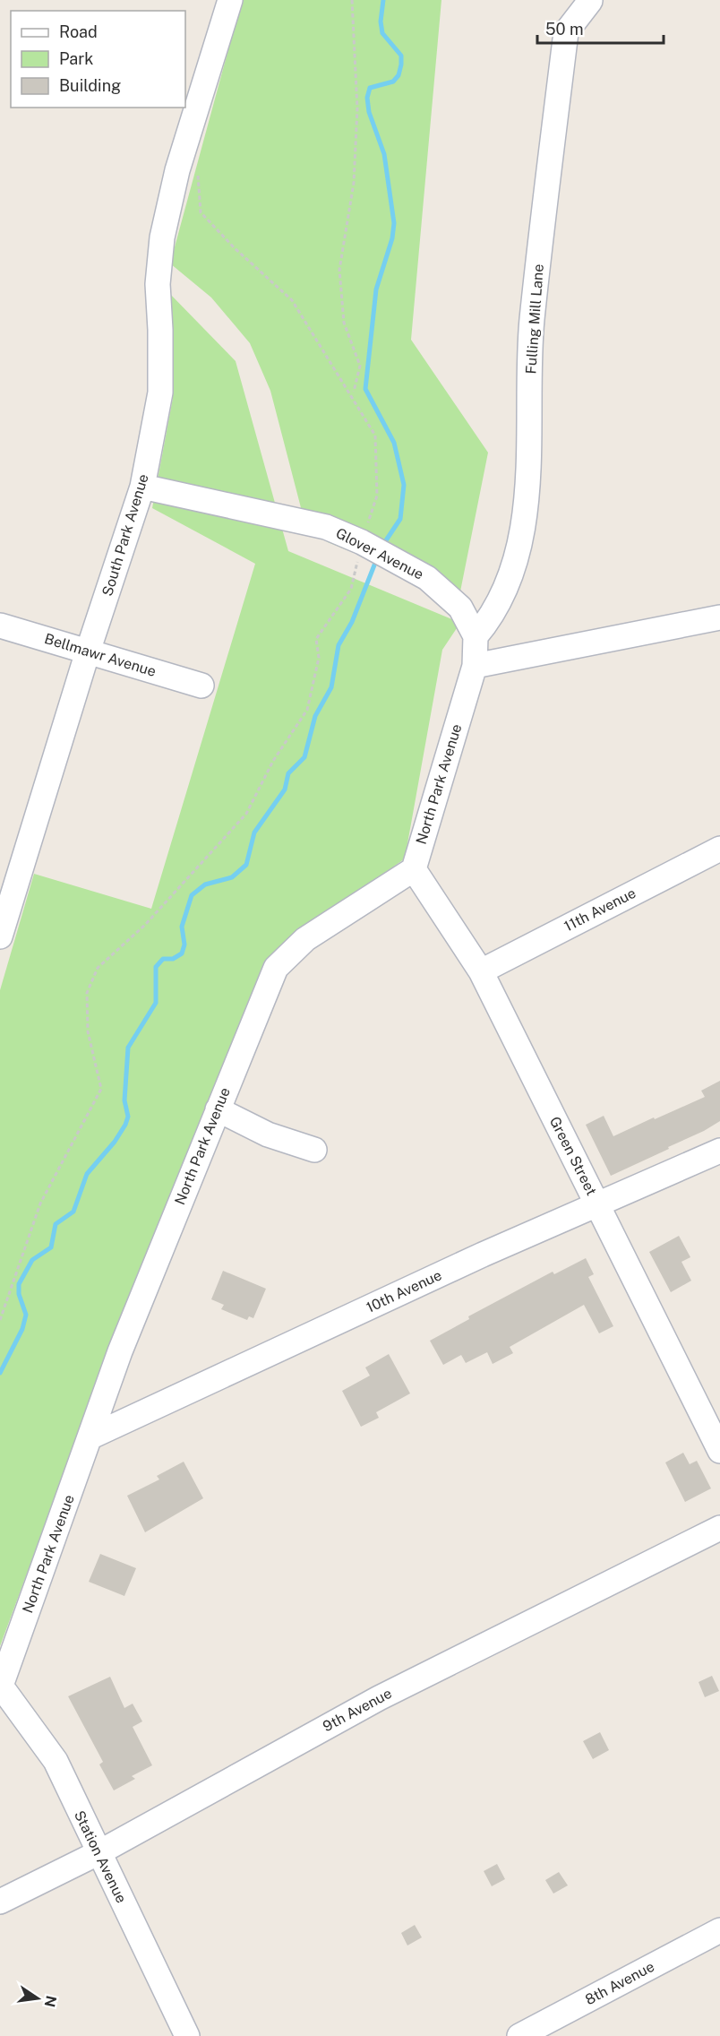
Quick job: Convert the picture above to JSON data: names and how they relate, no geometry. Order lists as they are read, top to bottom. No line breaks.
{"streets":{"street":["Fulling Mill Lane","South Park Avenue","Glover Avenue","Bellmawr Avenue","North Park Avenue","11th Avenue","Green Street","10th Avenue","9th Avenue","Station Avenue","8th Avenue"]},"crossings":[["Fulling Mill Lane","Glover Avenue"],["South Park Avenue","Glover Avenue"],["South Park Avenue","Bellmawr Avenue"],["Glover Avenue","North Park Avenue"],["North Park Avenue","Green Street"],["North Park Avenue","10th Avenue"],["North Park Avenue","Station Avenue"],["11th Avenue","Green Street"],["Green Street","10th Avenue"],["9th Avenue","Station Avenue"]],"legend":["Road","Park","Building"],"scale_bar":"50 m","north":"right"}
